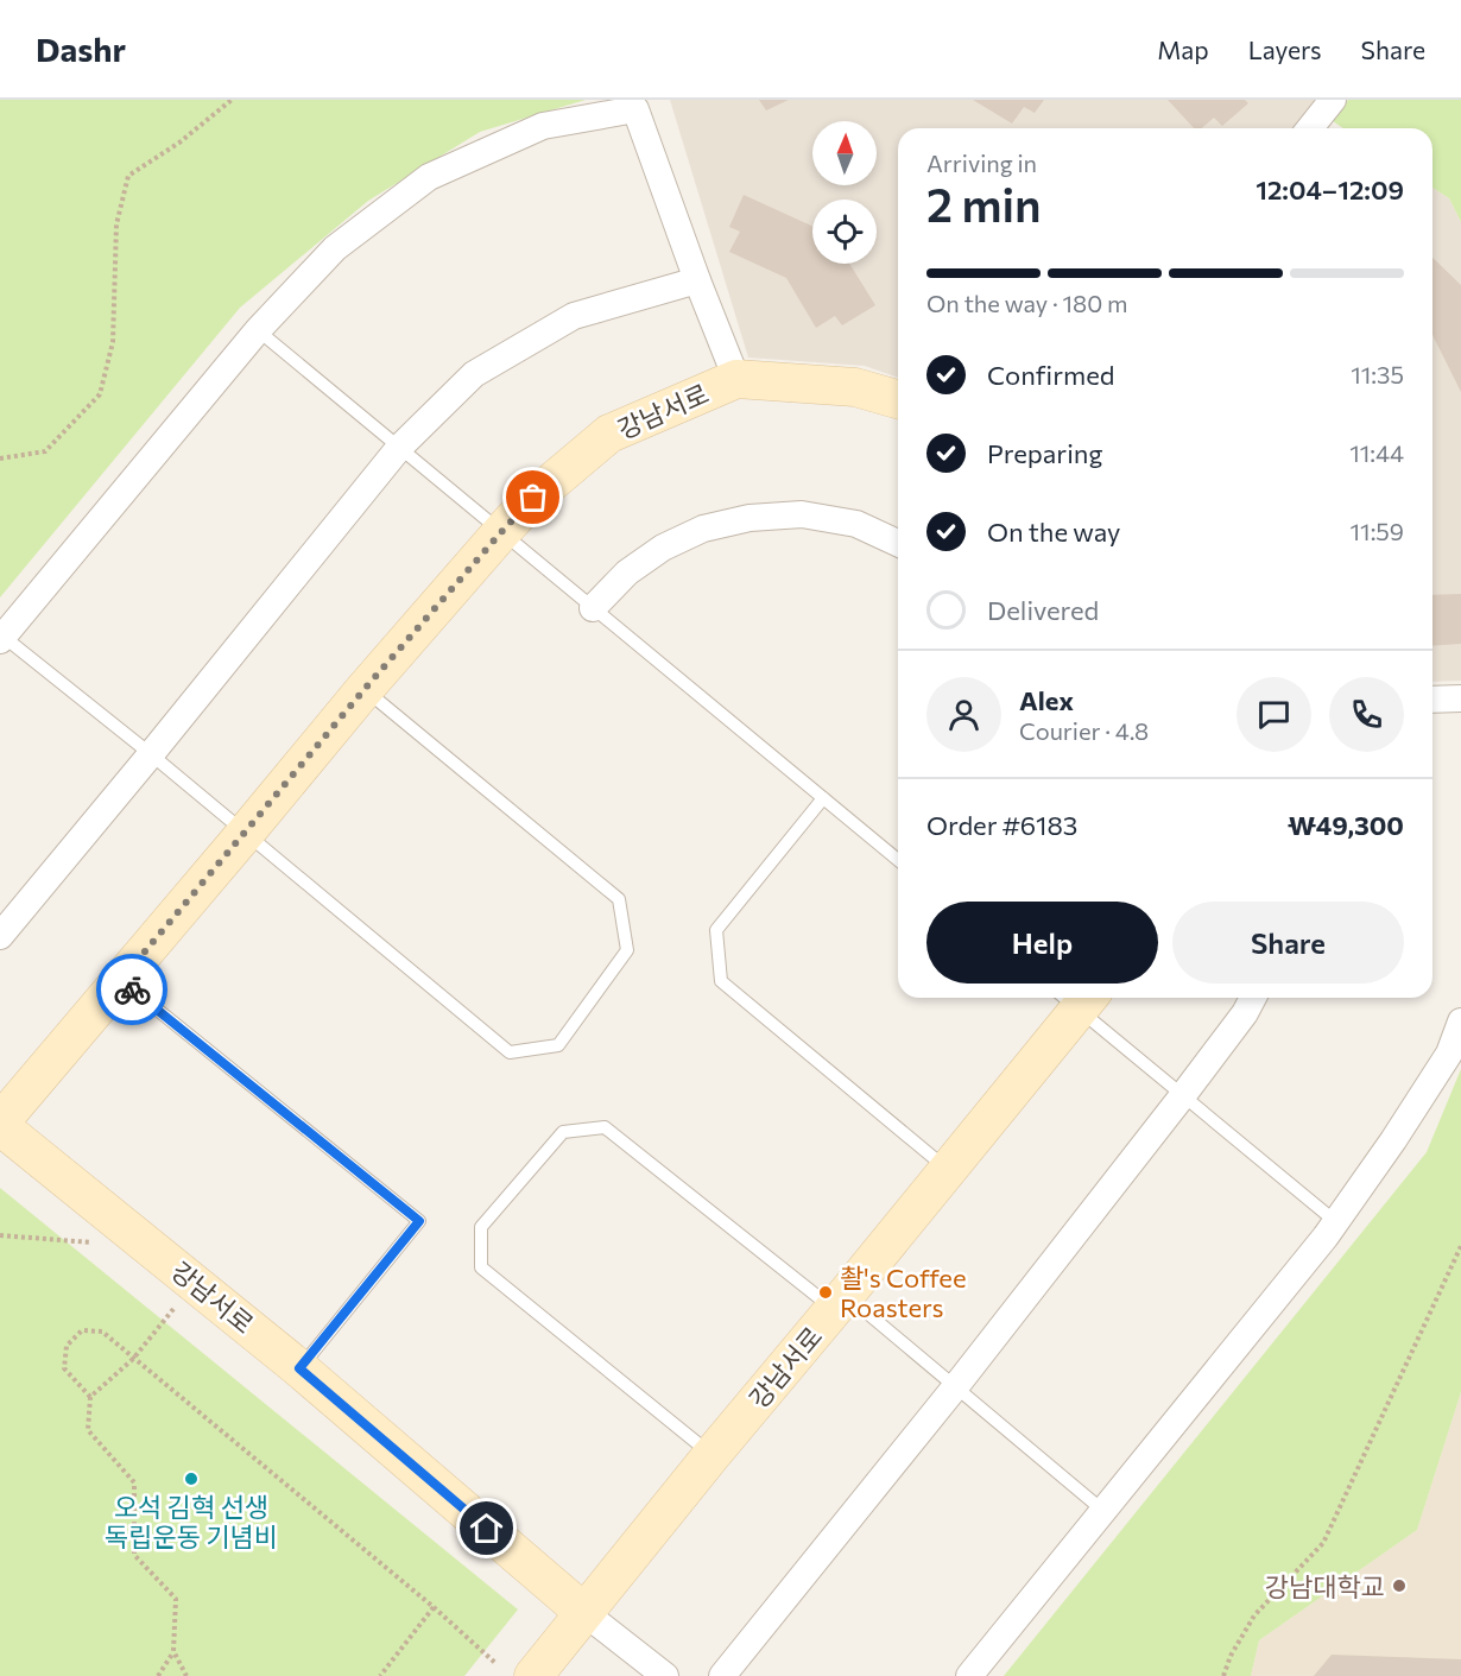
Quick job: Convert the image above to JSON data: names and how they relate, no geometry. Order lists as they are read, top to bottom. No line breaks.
{"streets":{"street":["강남서로"]},"places":["촬's Coffee Roasters","오석 김혁 선생 독립운동 기념비","강남대학교"],"north":"top","page":{"header":"Dashr","nav":["Map","Layers","Share"],"heading":["2 min","Arriving in","12:04–12:09"],"panel":["Alex","Courier · 4.8","Order #6183","₩49,300"],"bar":"On the way · 180 m","list":[["Confirmed","11:35"],["Preparing","11:44"],["On the way","11:59"],"Delivered"],"buttons":["Help","Share"]}}
